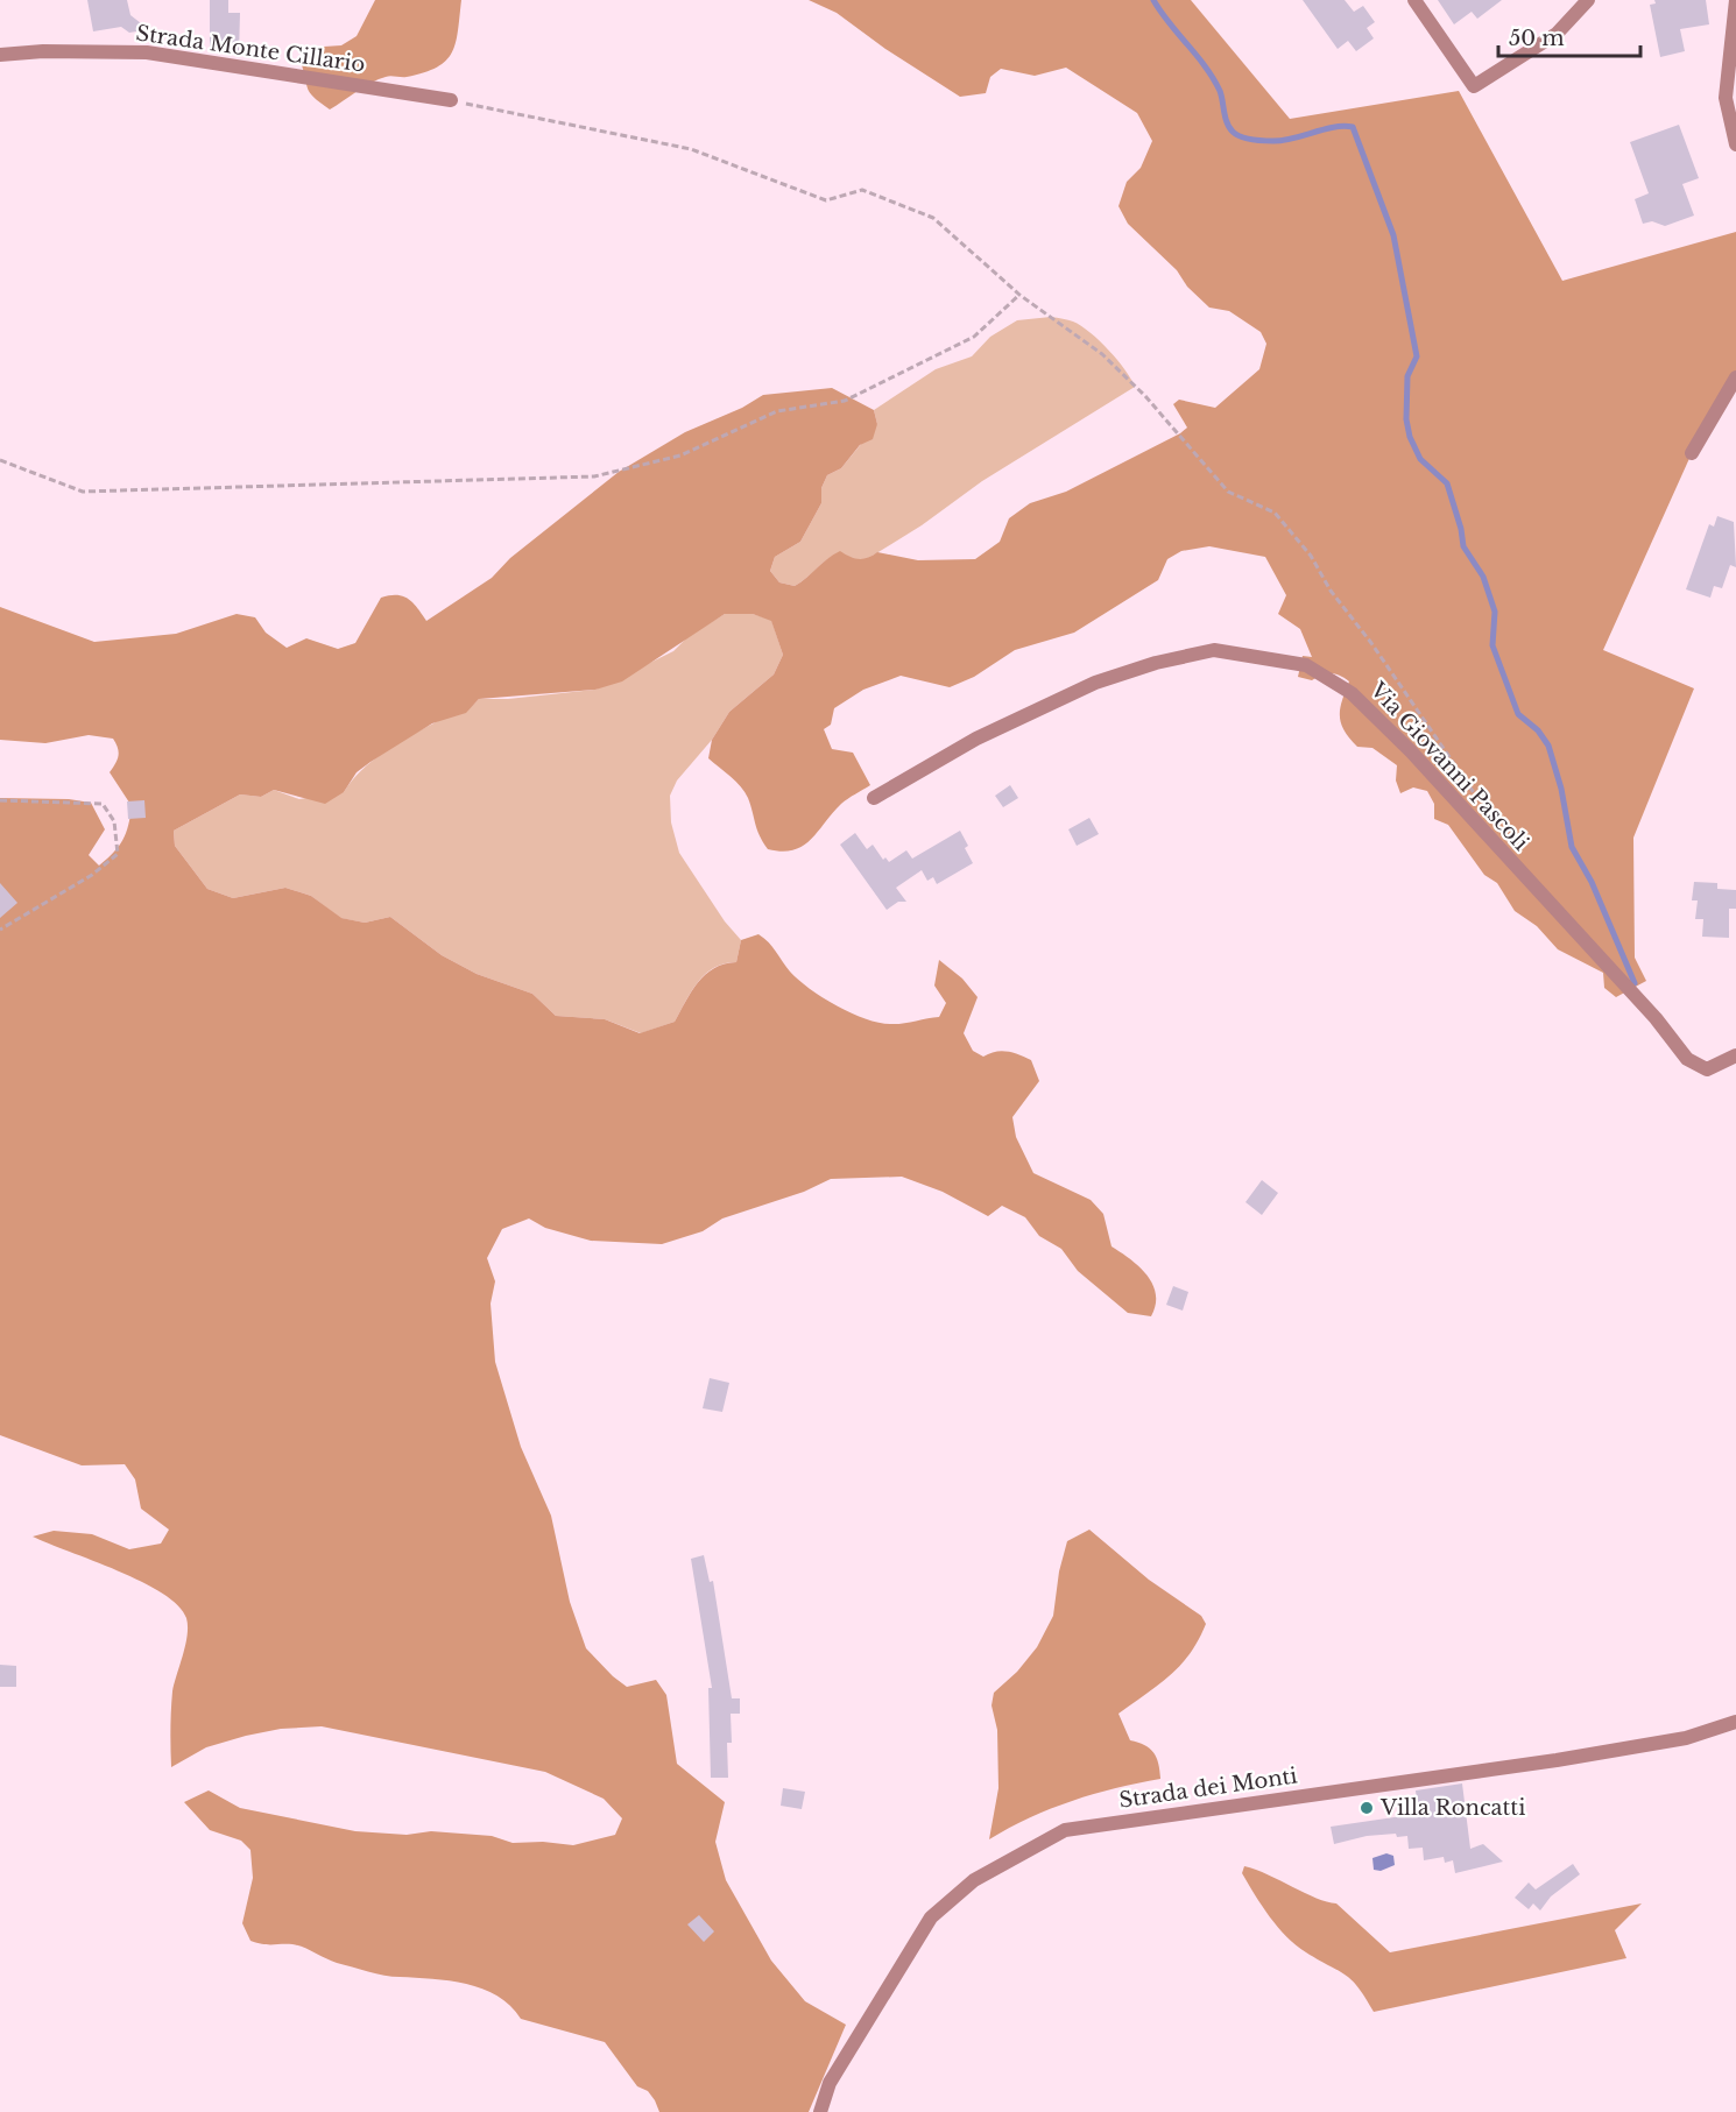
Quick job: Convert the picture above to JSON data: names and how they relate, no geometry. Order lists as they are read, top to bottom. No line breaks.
{"streets":{"street":["Strada Monte Cillario","Via Giovanni Pascoli","Strada dei Monti"]},"places":["Villa Roncatti"],"scale_bar":"50 m"}
